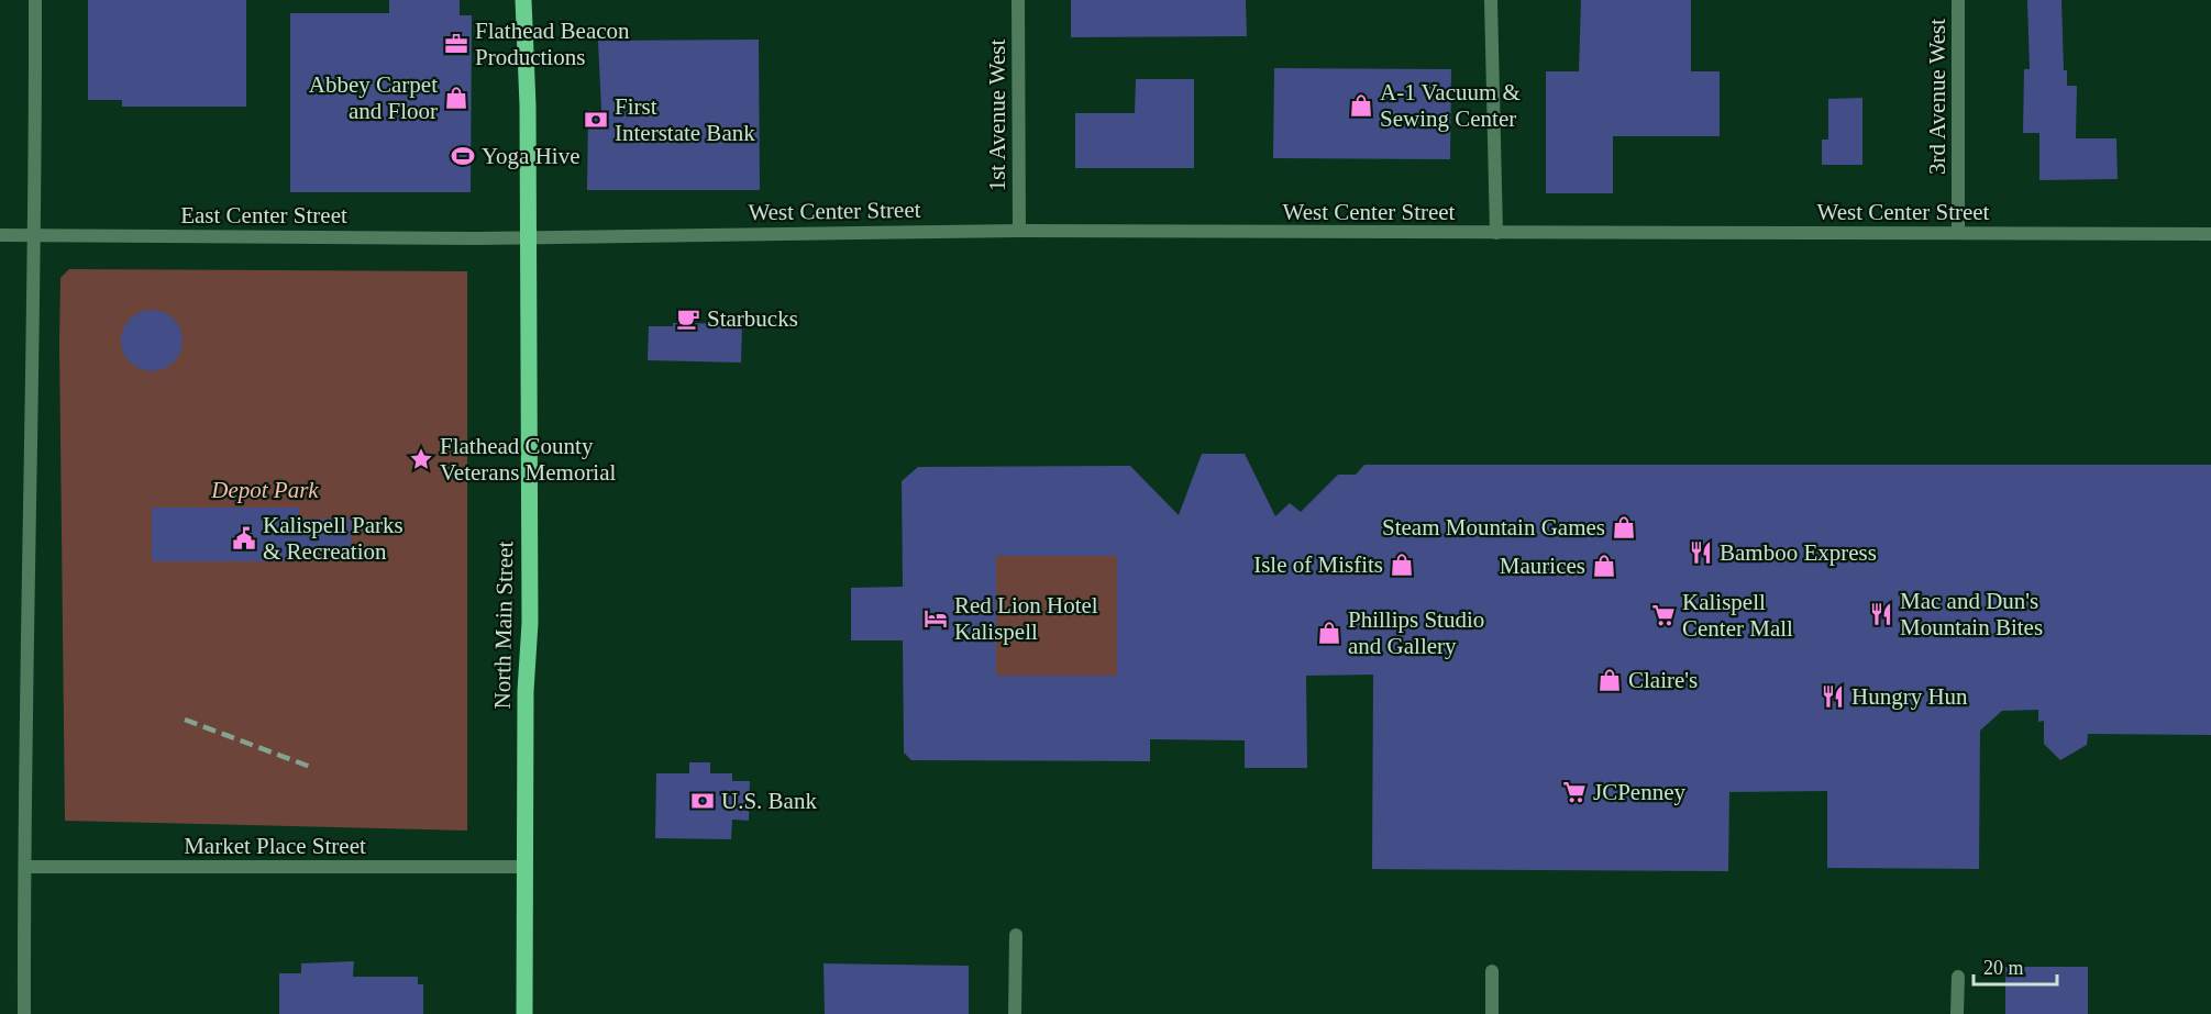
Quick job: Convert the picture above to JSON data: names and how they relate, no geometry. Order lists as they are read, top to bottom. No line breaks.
{"streets":{"main road":["North Main Street"],"street":["3rd Avenue West","1st Avenue West","West Center Street","East Center Street","Market Place Street"]},"crossings":[["3rd Avenue West","West Center Street"],["1st Avenue West","West Center Street"],["West Center Street","East Center Street"],["West Center Street","North Main Street"],["East Center Street","North Main Street"],["North Main Street","Market Place Street"]],"parks":["Depot Park"],"places":{"office":["Flathead Beacon Productions"],"shop":["Abbey Carpet and Floor","A-1 Vacuum & Sewing Center","Steam Mountain Games","Isle of Misfits","Maurices","Phillips Studio and Gallery","Claire's"],"bank":["First Interstate Bank","U.S. Bank"],"sports":["Yoga Hive"],"cafe":["Starbucks"],"place":["Flathead County Veterans Memorial"],"public building":["Kalispell Parks & Recreation"],"restaurant":["Bamboo Express","Mac and Dun's Mountain Bites","Hungry Hun"],"supermarket":["Kalispell Center Mall","JCPenney"],"hotel":["Red Lion Hotel Kalispell"]},"scale_bar":"20 m"}
